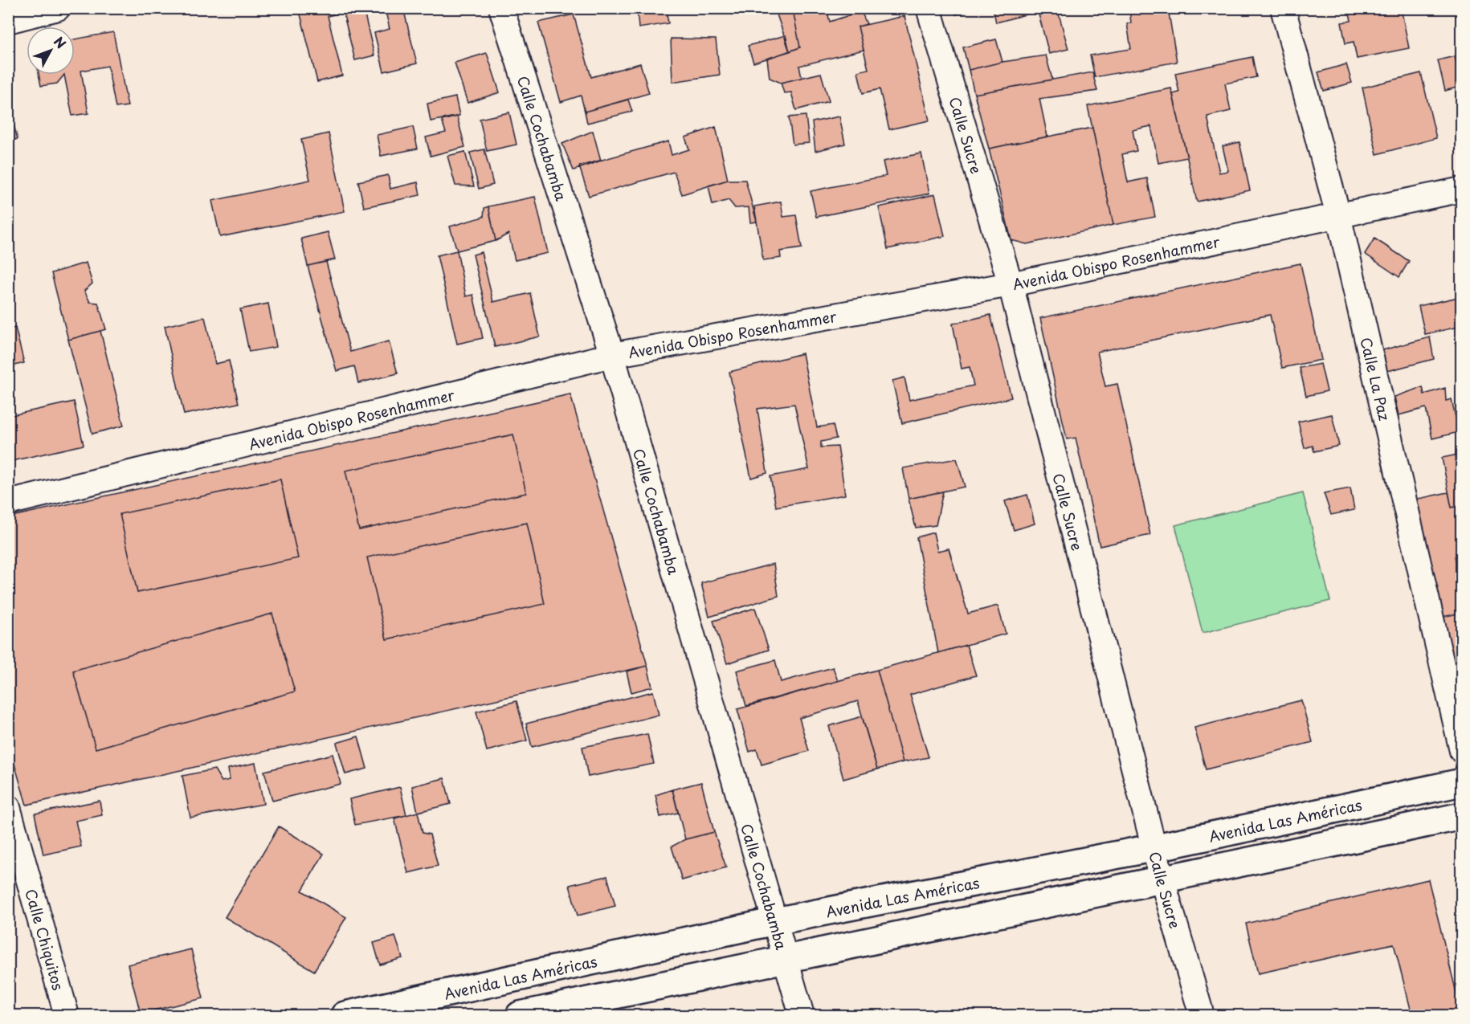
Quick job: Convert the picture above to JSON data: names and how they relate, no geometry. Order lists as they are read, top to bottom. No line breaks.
{"streets":{"main road":["Avenida Las Américas"],"street":["Calle Sucre","Calle Cochabamba","Avenida Obispo Rosenhammer","Calle La Paz","Calle Chiquitos"]},"crossings":[["Calle Sucre","Avenida Obispo Rosenhammer"],["Calle Sucre","Avenida Las Américas"],["Calle Cochabamba","Avenida Obispo Rosenhammer"],["Calle Cochabamba","Avenida Las Américas"],["Avenida Obispo Rosenhammer","Calle La Paz"]],"north":"top right"}
